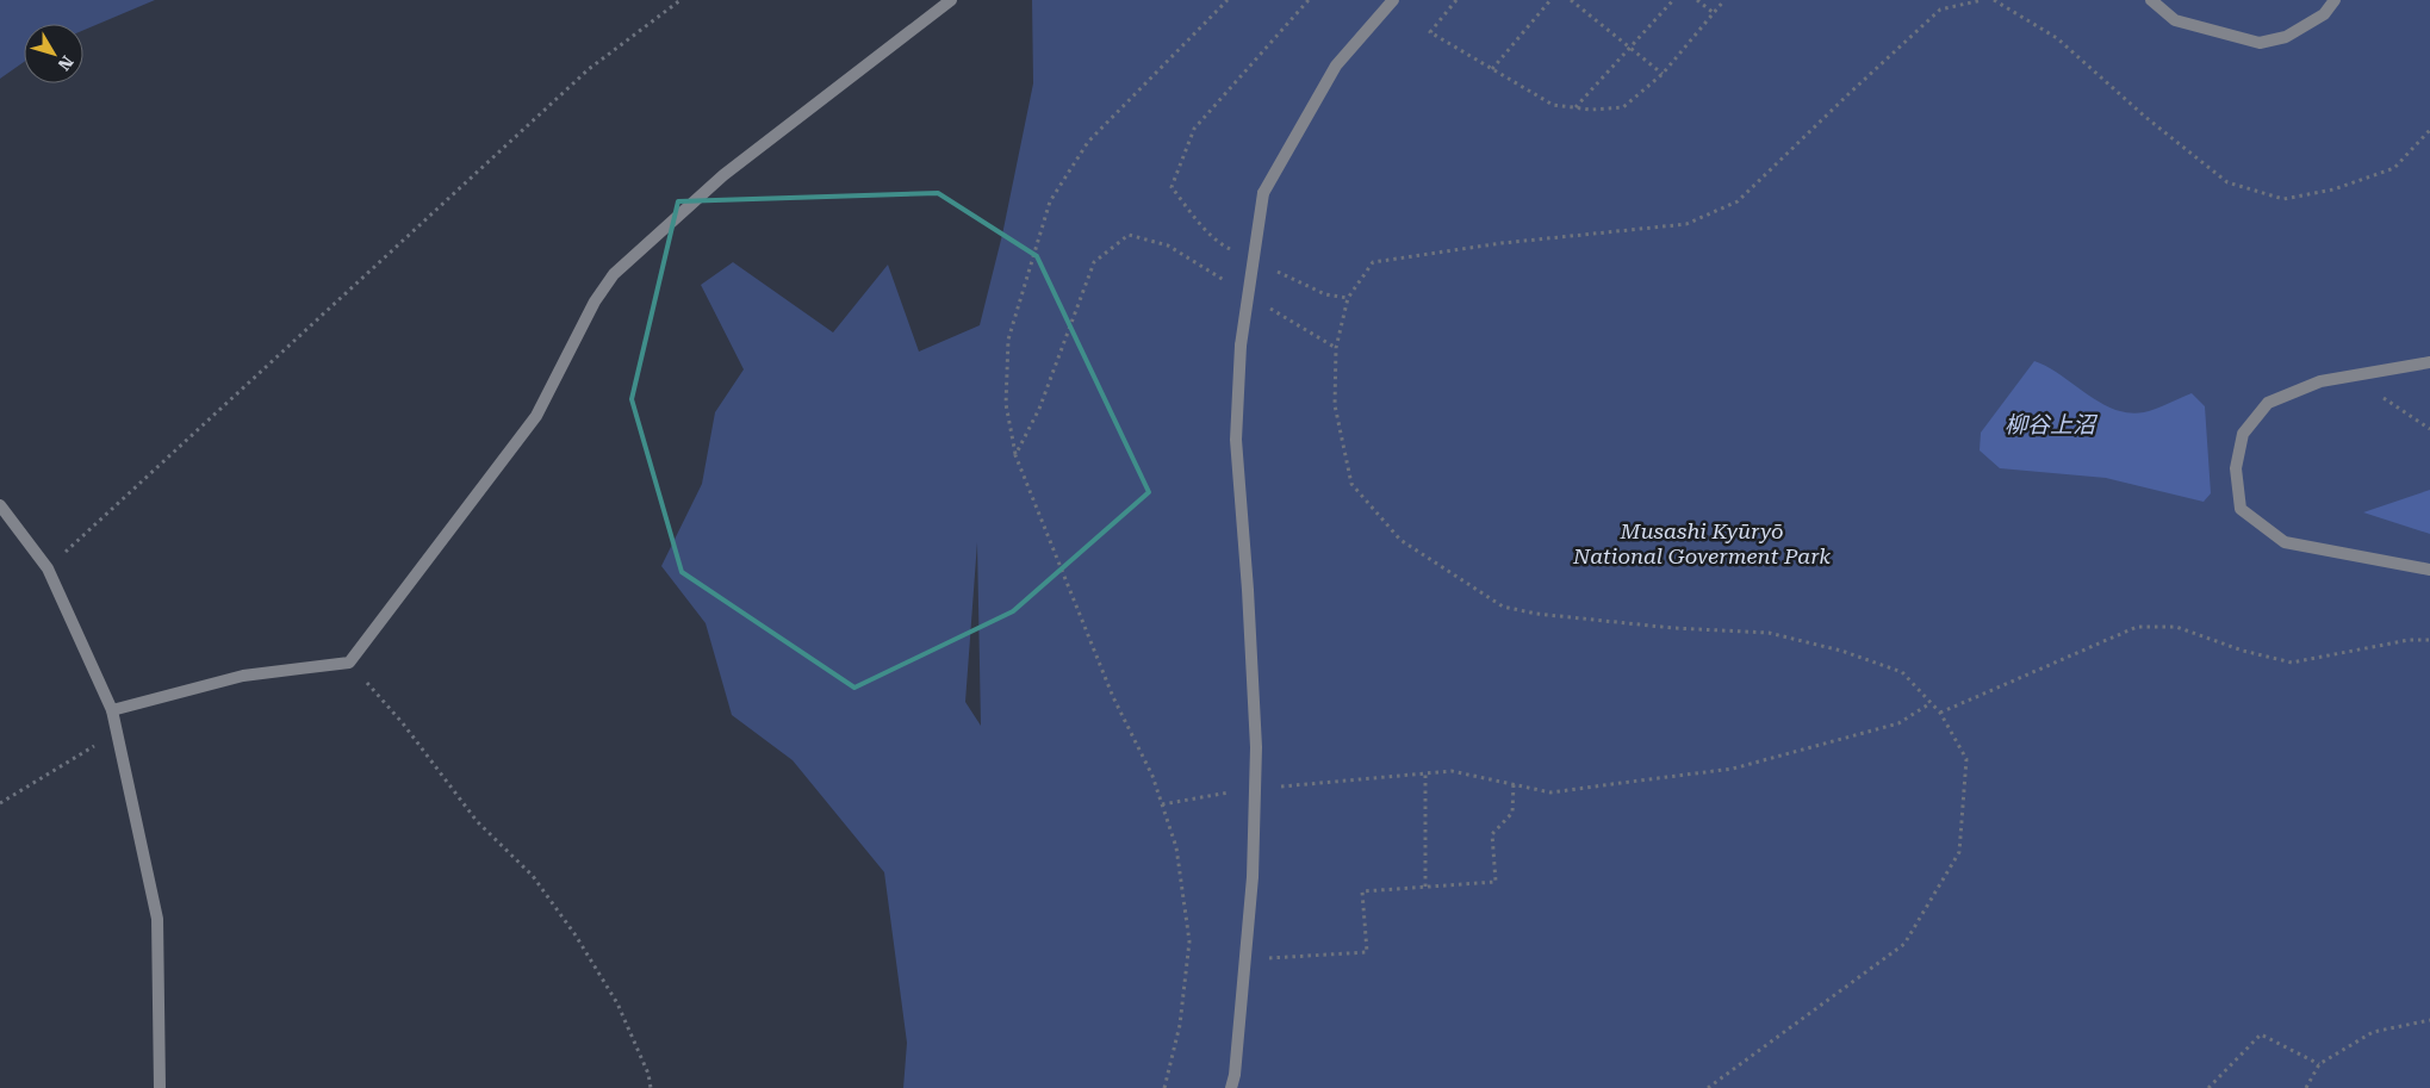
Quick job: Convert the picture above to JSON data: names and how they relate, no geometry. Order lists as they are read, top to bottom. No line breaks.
{"water":["柳谷上沼"],"parks":["Musashi Kyūryō National Goverment Park"],"north":"bottom right"}
